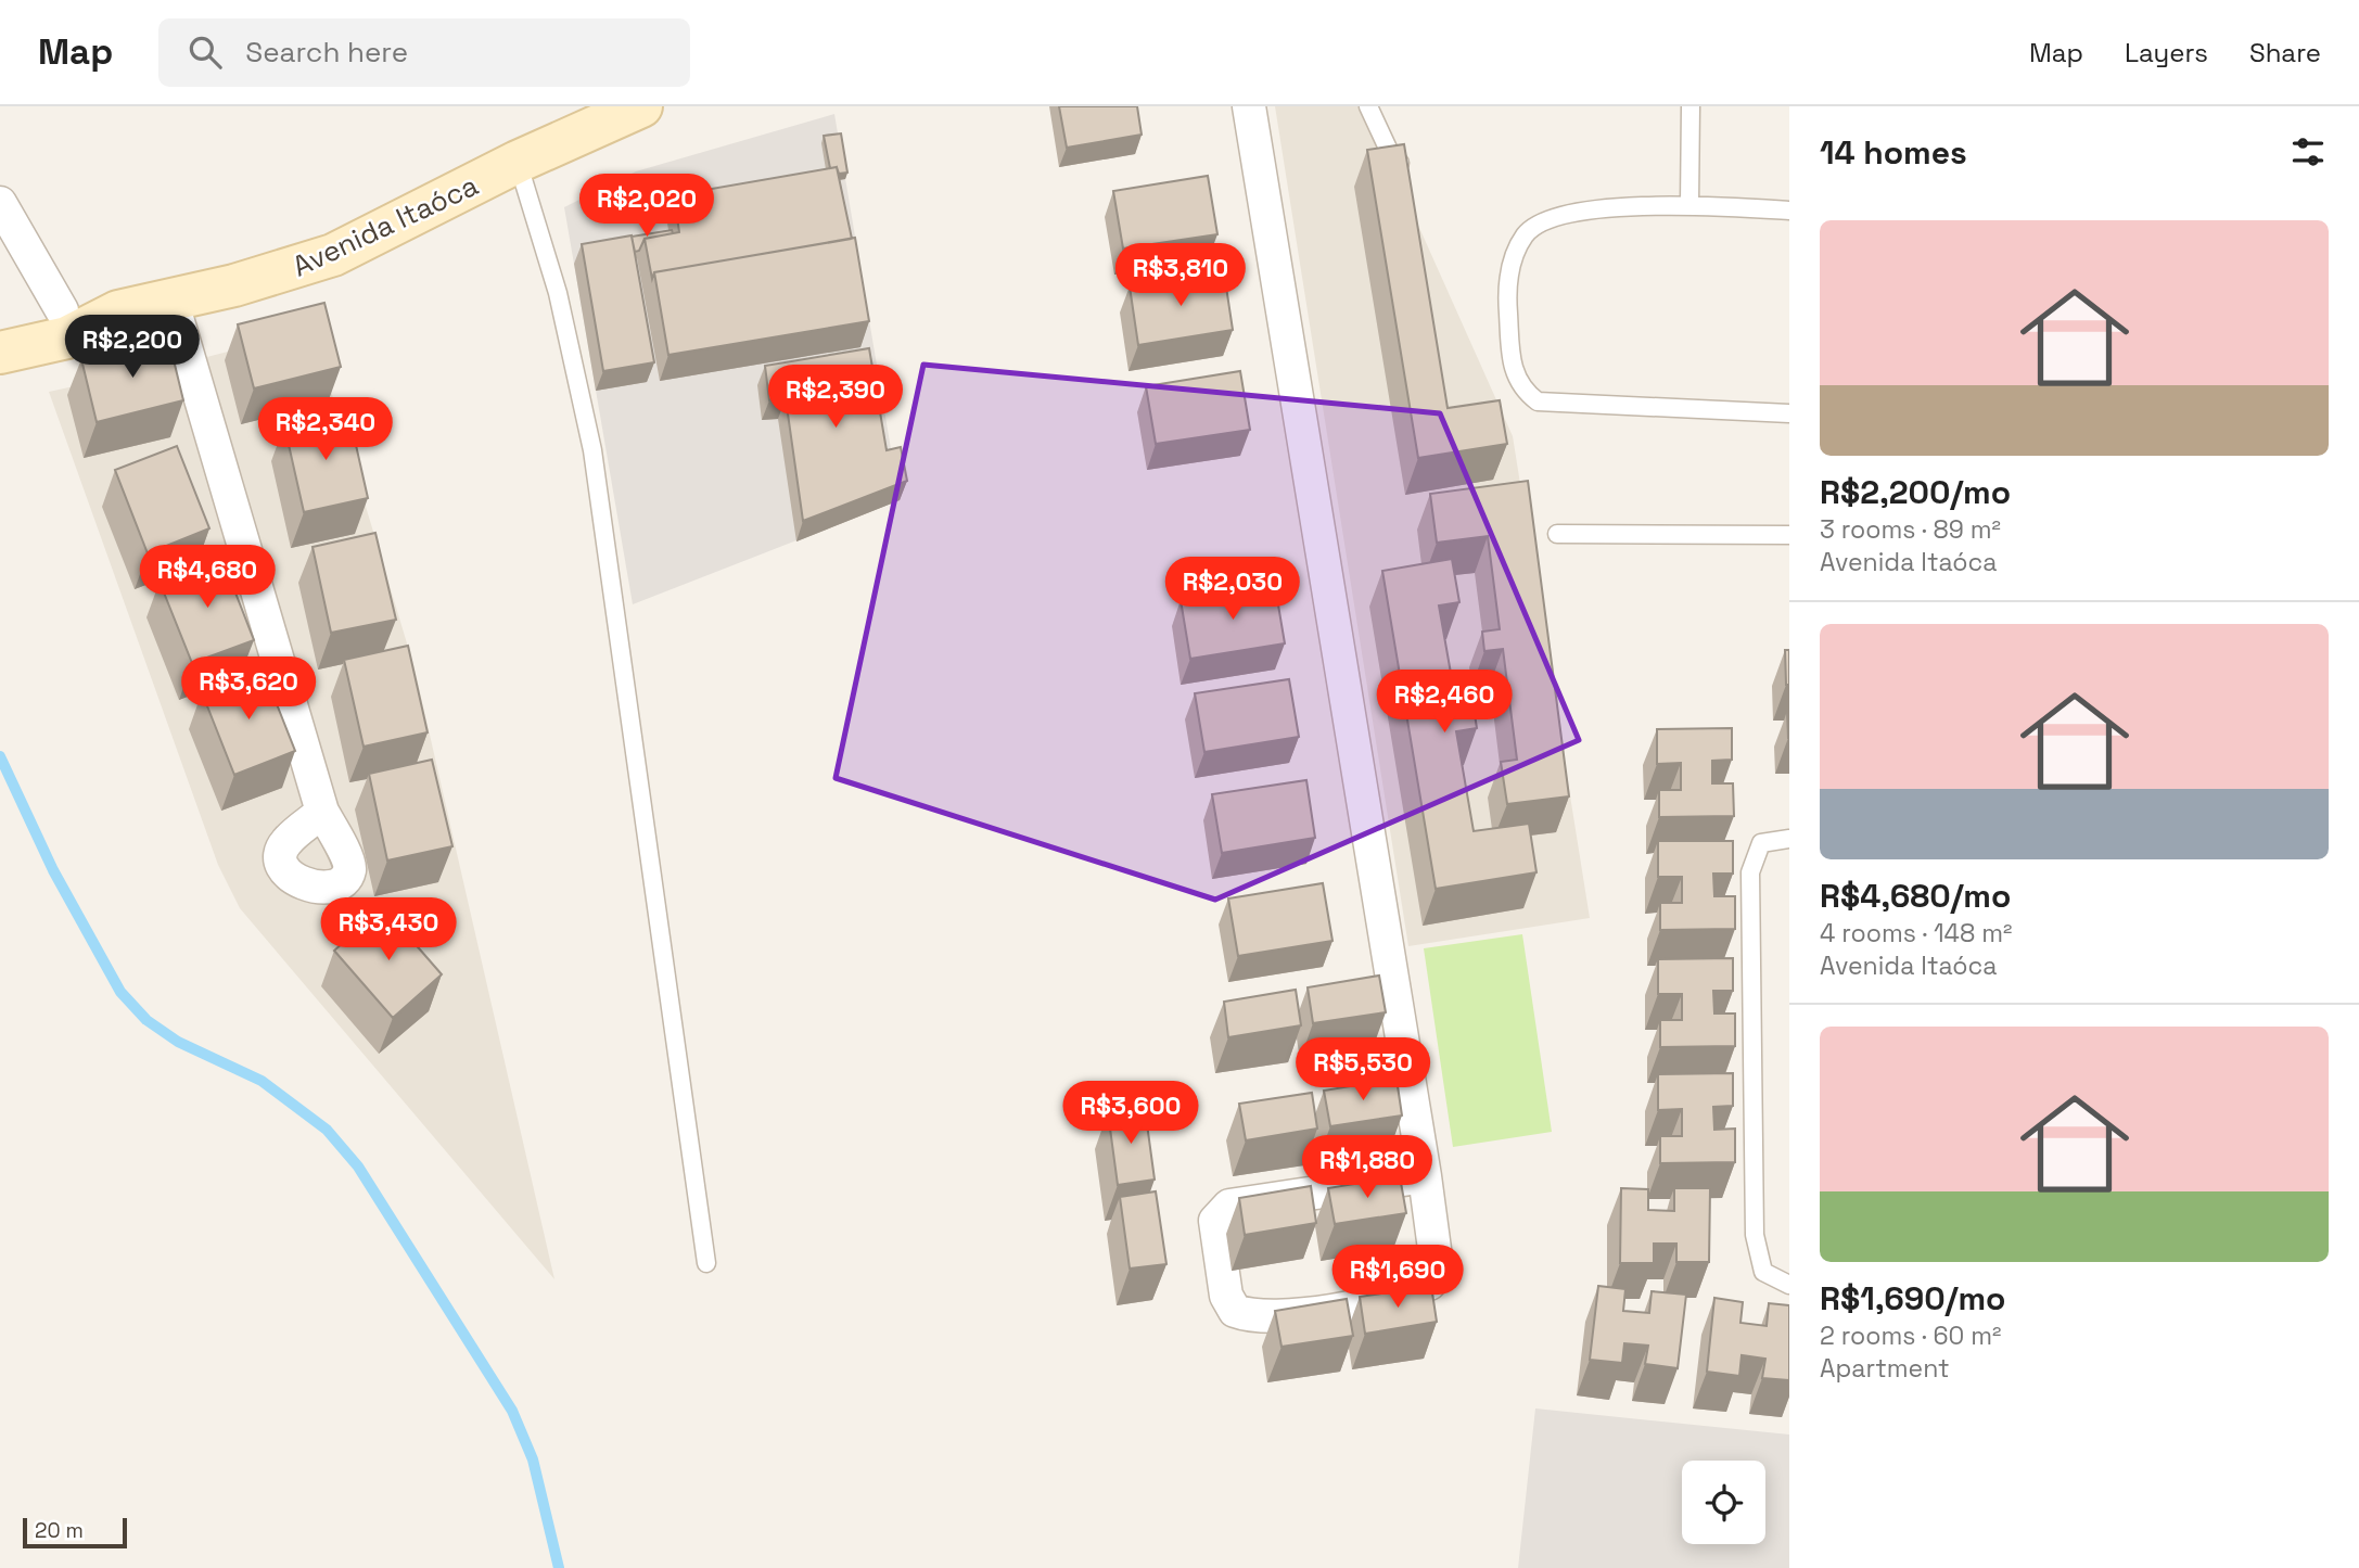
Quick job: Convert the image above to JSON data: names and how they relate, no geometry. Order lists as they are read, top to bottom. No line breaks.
{"streets":{"main road":["Avenida Itaóca"]},"scale_bar":"20 m","page":{"header":"Map","search":"Search here","nav":["Map","Layers","Share"],"heading":"14 homes","price":["R$2,020","R$3,810","R$2,200","R$2,390","R$2,340","R$4,680","R$2,030","R$3,620","R$2,460","R$3,430","R$5,530","R$3,600","R$1,880","R$1,690"],"list":[{"name":"R$2,200/mo","note":"3 rooms · 89 m² · Avenida Itaóca"},{"name":"R$4,680/mo","note":"4 rooms · 148 m² · Avenida Itaóca"},{"name":"R$1,690/mo","note":"2 rooms · 60 m² · Apartment"}],"scale":"20 m"}}
